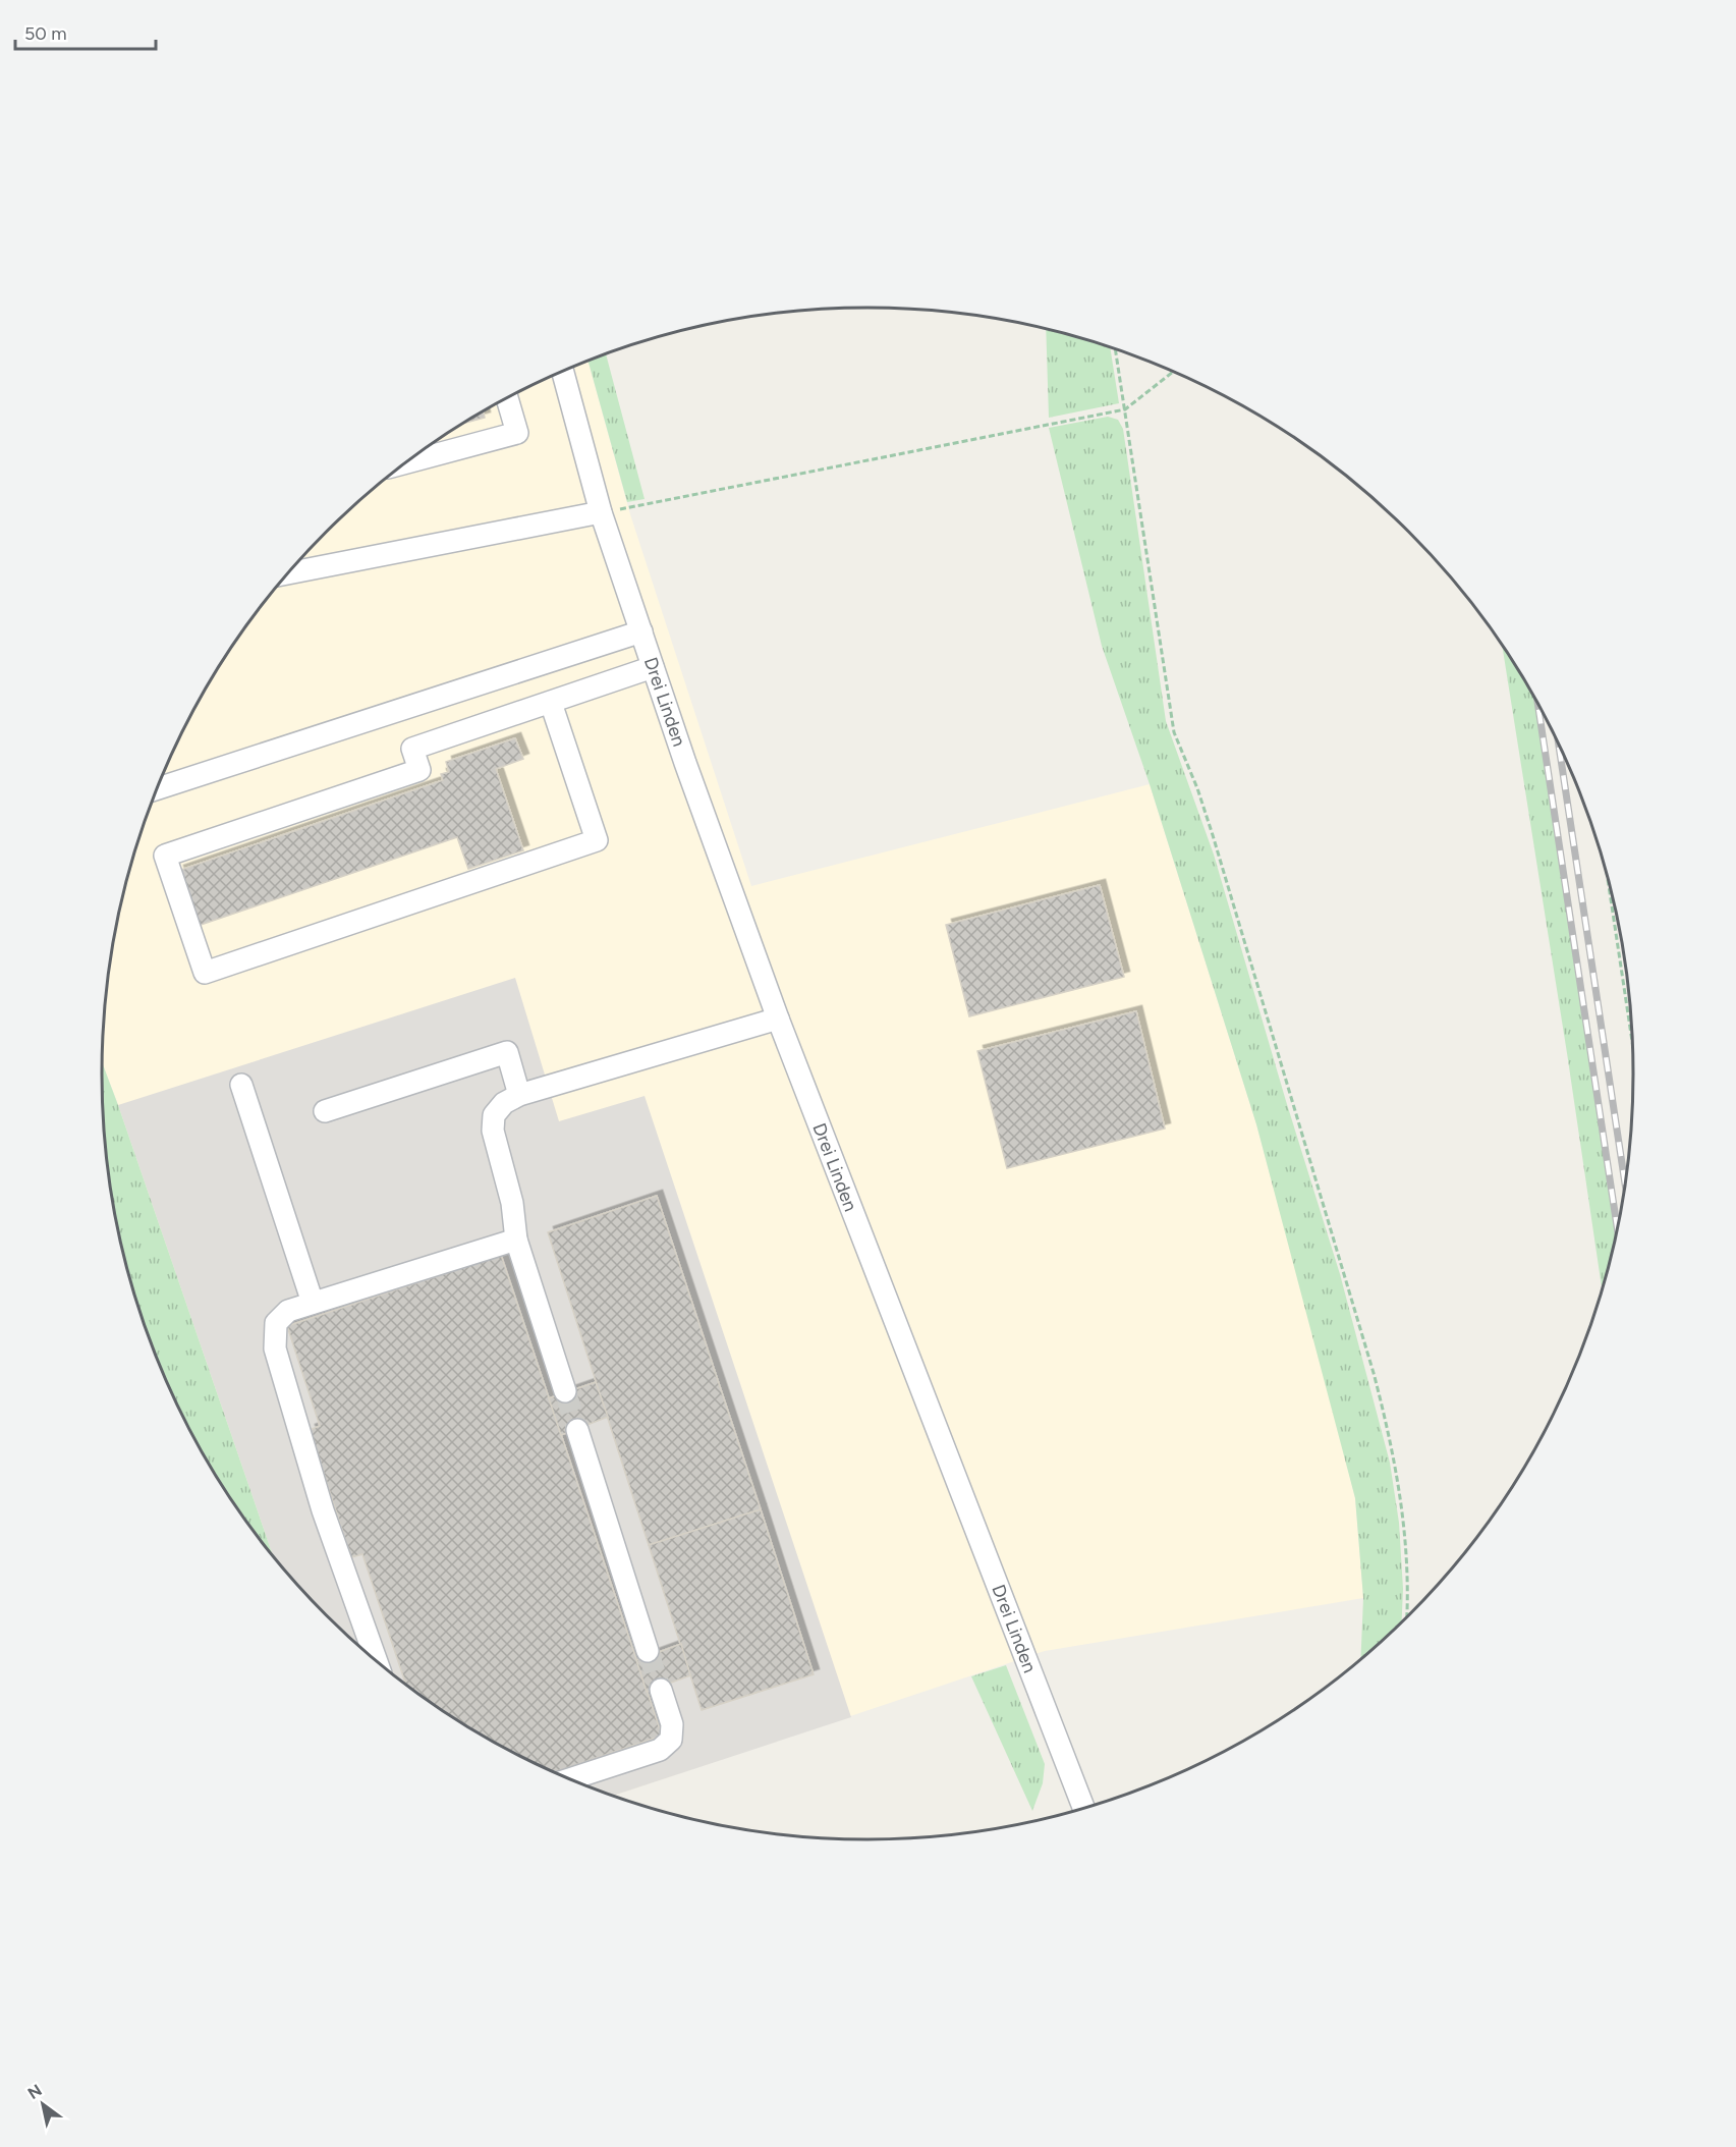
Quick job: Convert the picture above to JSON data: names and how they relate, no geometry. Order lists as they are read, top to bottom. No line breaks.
{"streets":{"street":["Drei Linden"]},"scale_bar":"50 m","north":"top left"}
